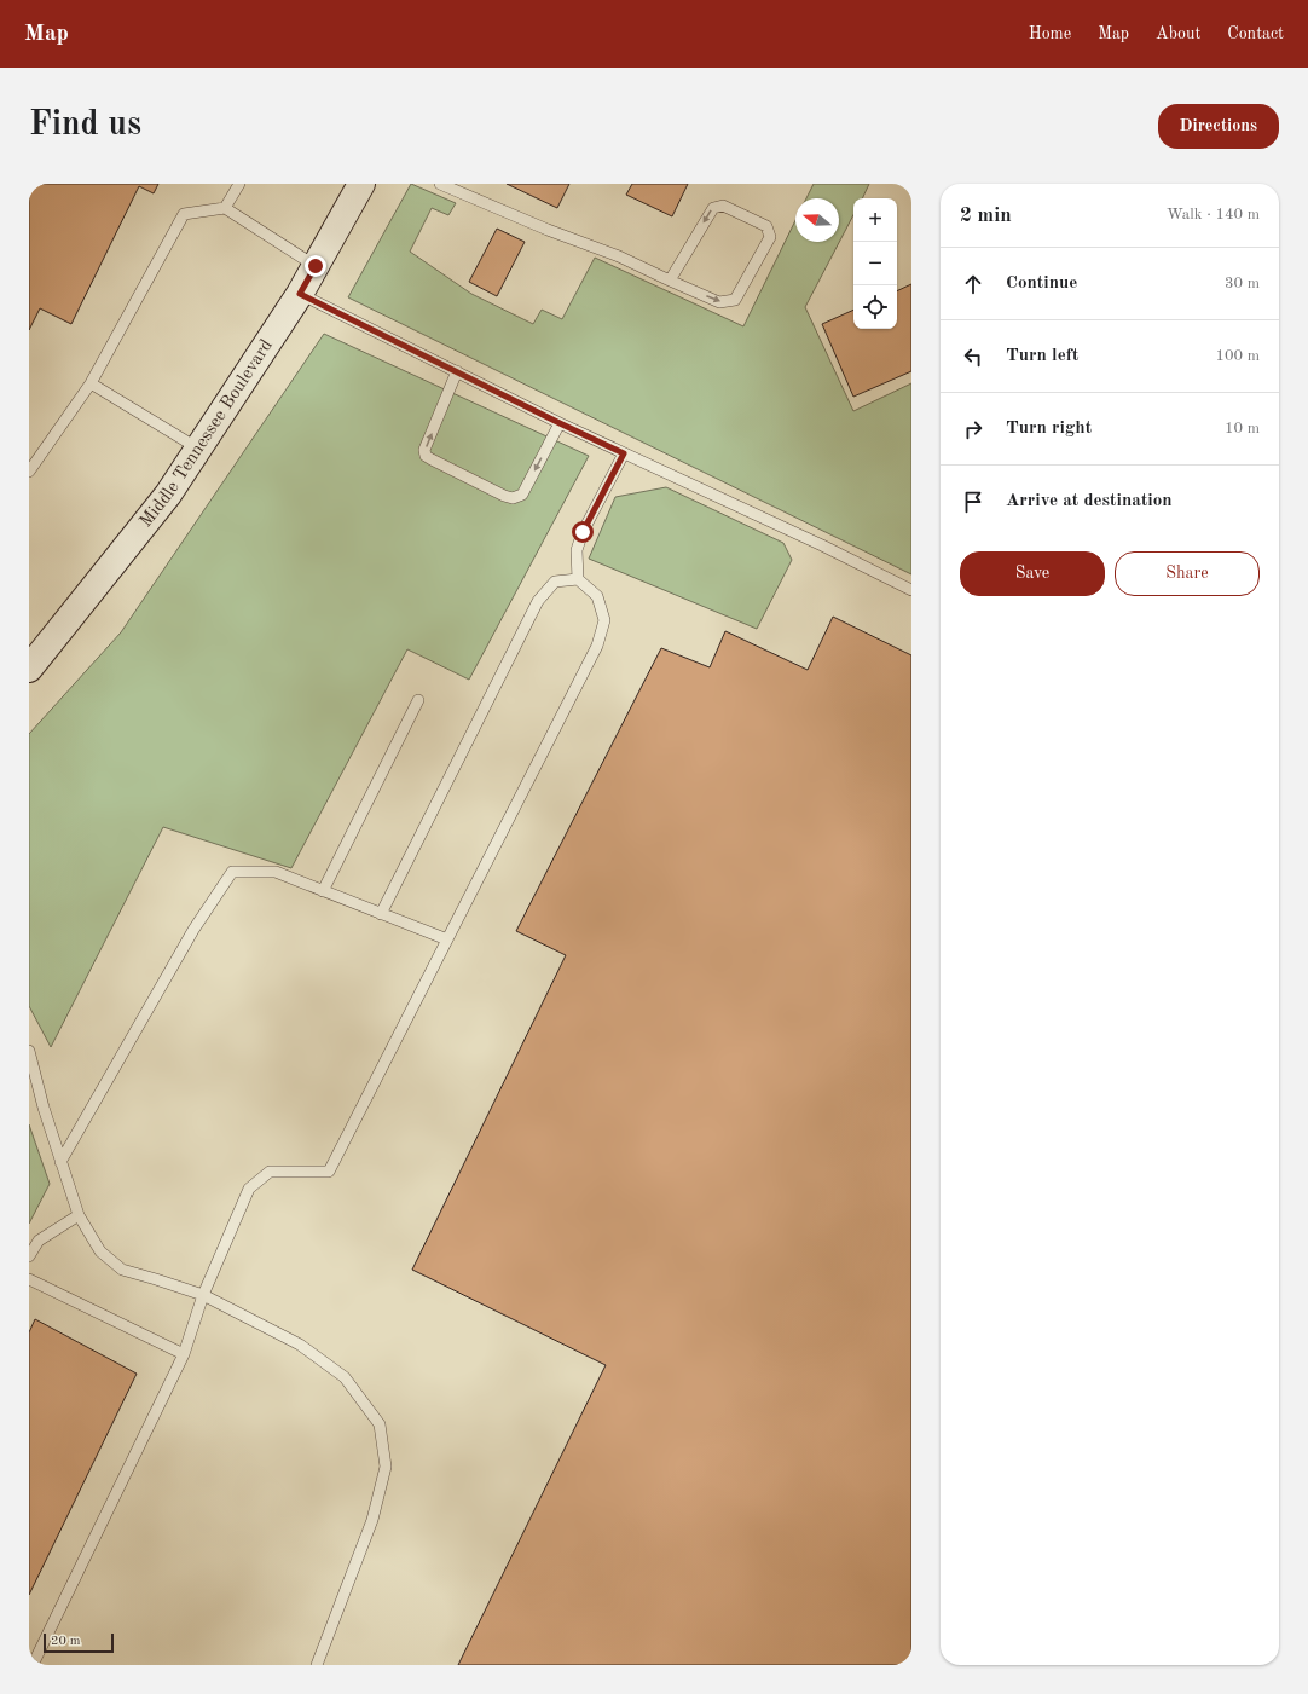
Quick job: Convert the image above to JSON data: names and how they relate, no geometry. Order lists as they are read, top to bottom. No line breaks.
{"streets":{"main road":["Middle Tennessee Boulevard"]},"scale_bar":"20 m","north":"left","page":{"header":"Map","nav":["Home","Map","About","Contact"],"buttons":["Directions",["Save","Share"]],"title":"Find us","heading":["2 min","Walk · 140 m"],"map_buttons":["+","−"],"list":[["Continue","30 m"],["Turn left","100 m"],["Turn right","10 m"],"Arrive at destination"],"scale":"20 m"}}
